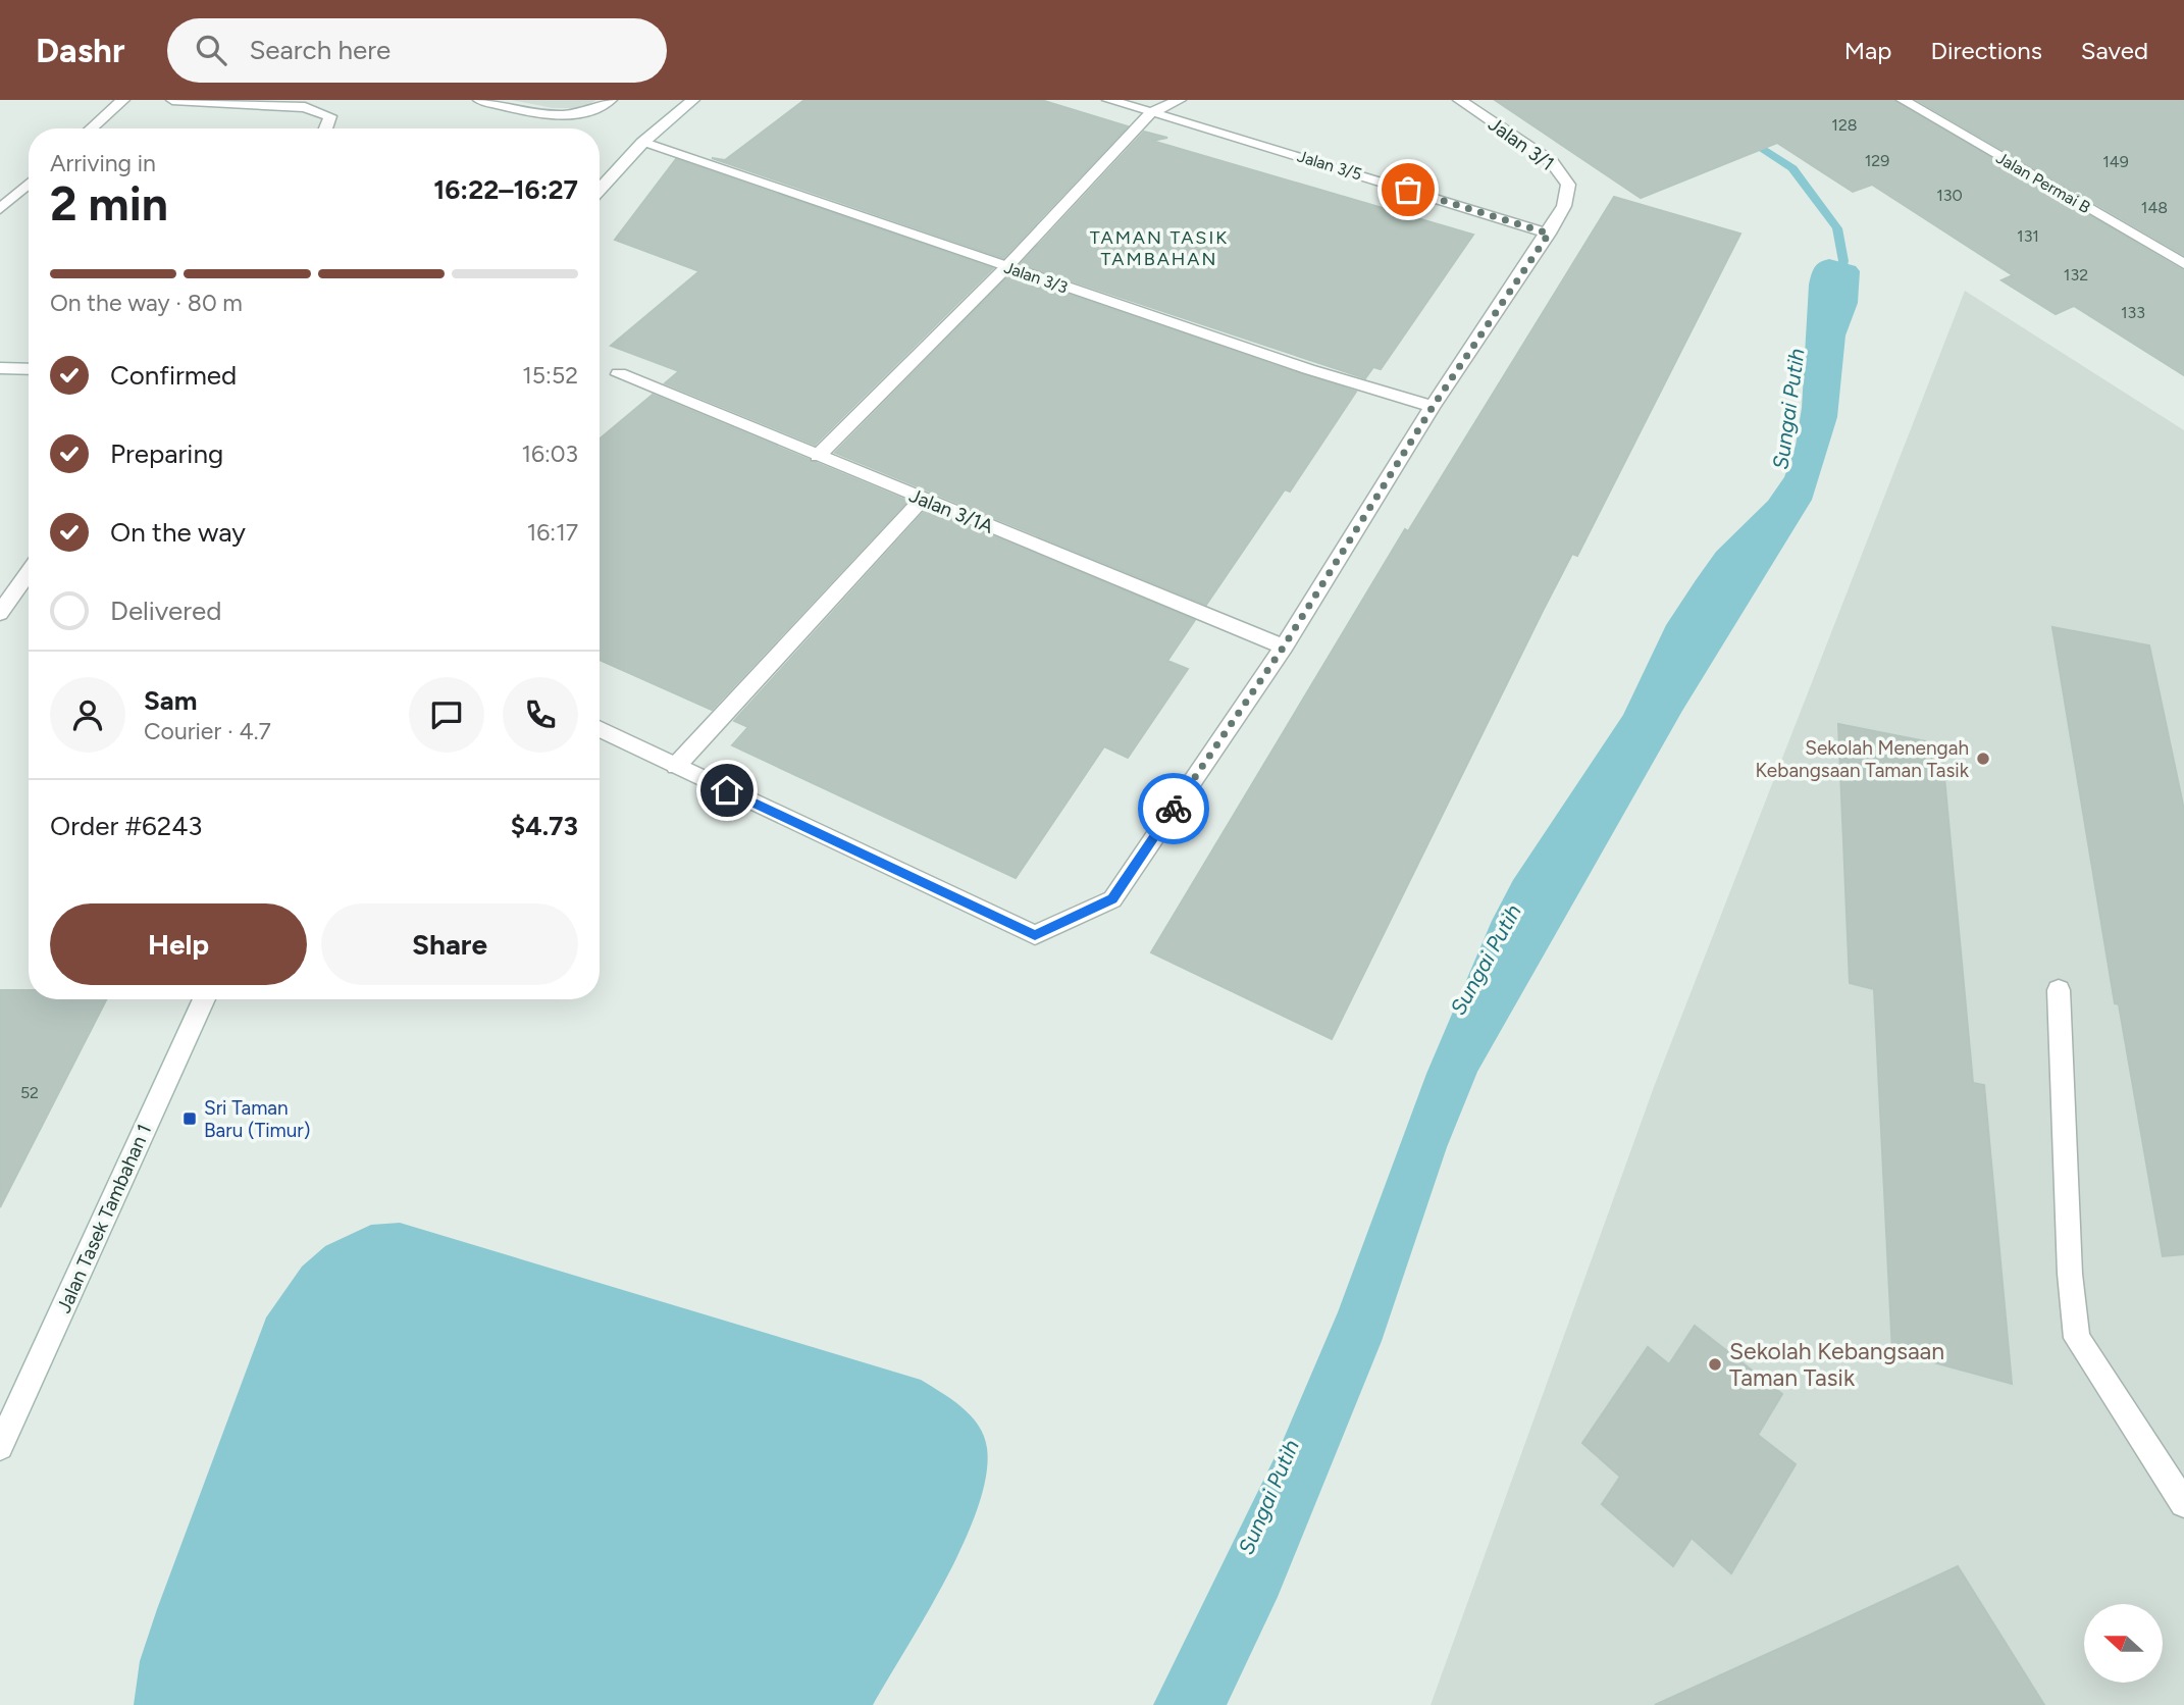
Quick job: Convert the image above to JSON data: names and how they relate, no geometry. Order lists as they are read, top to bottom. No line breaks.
{"streets":{"street":["Jalan 3/1","Jalan 3/5","Jalan Permai B","Jalan 3/3","Jalan 3/1A","Jalan Tasek Tambahan 1"]},"crossings":[["Jalan 3/1","Jalan 3/5"],["Jalan 3/1","Jalan 3/3"],["Jalan 3/1","Jalan 3/1A"]],"districts":["TAMAN TASIK TAMBAHAN"],"water":["Sungai Putih"],"places":{"other":["Sekolah Menengah Kebangsaan Taman Tasik","Sekolah Kebangsaan Taman Tasik"],"transit":["Sri Taman Baru (Timur)"]},"house_numbers":["128","129","149","130","148","131","132","133","52"],"north":"left","page":{"header":"Dashr","search":"Search here","nav":["Map","Directions","Saved"],"heading":["2 min","Arriving in","16:22–16:27"],"panel":["Sam","Courier · 4.7","Order #6243","$4.73"],"bar":"On the way · 80 m","list":[["Confirmed","15:52"],["Preparing","16:03"],["On the way","16:17"],"Delivered"],"buttons":["Help","Share"]}}
